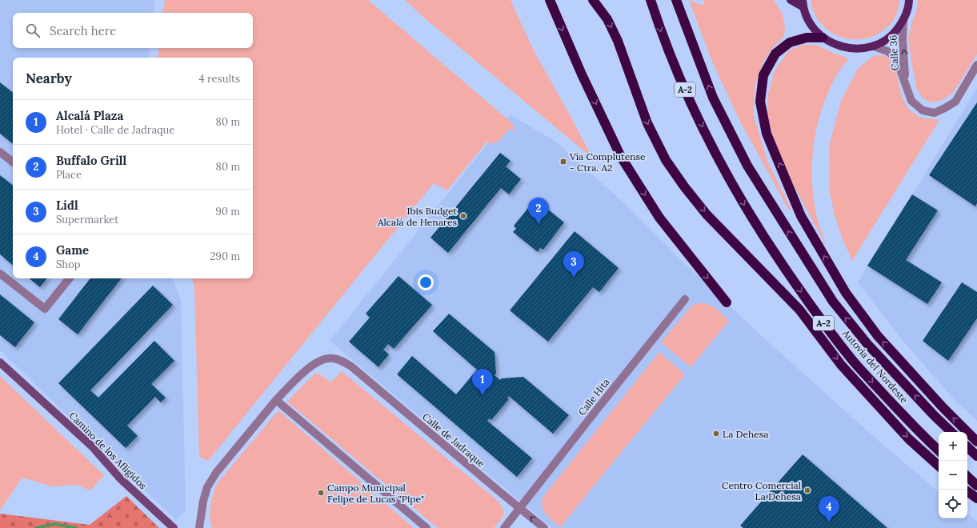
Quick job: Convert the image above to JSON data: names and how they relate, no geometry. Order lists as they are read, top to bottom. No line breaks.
{"streets":{"highway":["A-2","Autovía del Nordeste"],"street":["Calle 36","Calle Hita","Calle de Jadraque","Camino de los Afligidos"]},"crossings":[["Calle Hita","Calle de Jadraque"]],"places":{"transit":["Vía Complutense - Ctra. A2"],"other":["Ibis Budget Alcalá de Henares","La Dehesa","Centro Comercial La Dehesa","Campo Municipal Felipe de Lucas \"Pipe\""]},"page":{"search":"Search here","heading":["Nearby","4 results"],"list":[{"mark":"1","name":"Alcalá Plaza","note":"Hotel · Calle de Jadraque","value":"80 m"},{"mark":"2","name":"Buffalo Grill","note":"Place","value":"80 m"},{"mark":"3","name":"Lidl","note":"Supermarket","value":"90 m"},{"mark":"4","name":"Game","note":"Shop","value":"290 m"}],"pins":["2","3","1","4"],"map_buttons":["+","−"]}}
